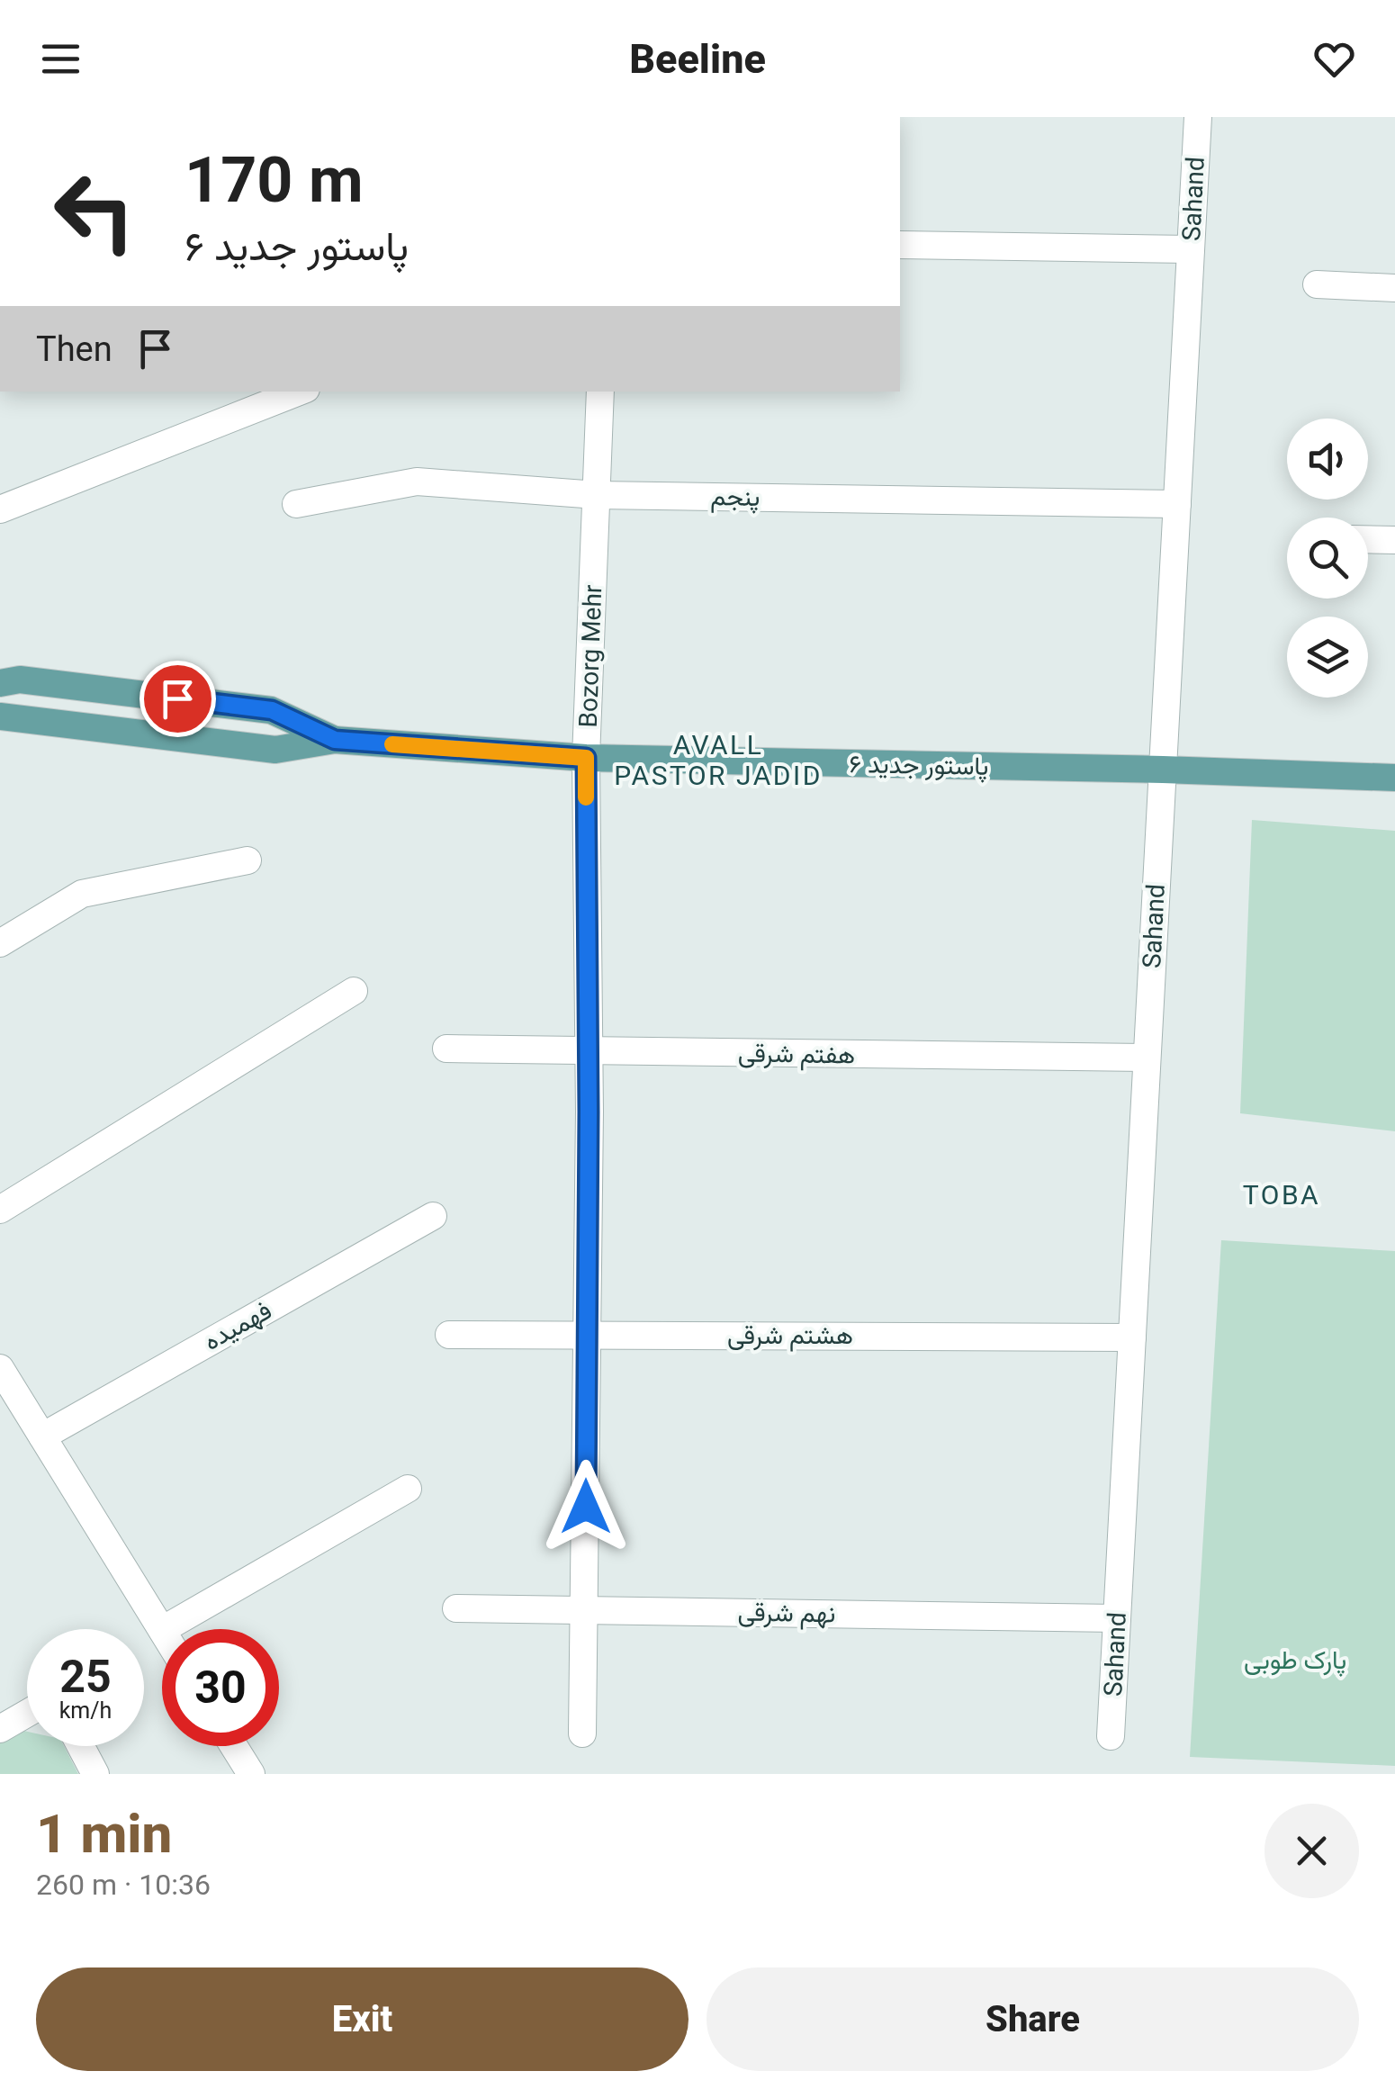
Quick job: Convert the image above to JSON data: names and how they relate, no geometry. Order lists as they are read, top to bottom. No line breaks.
{"streets":{"main road":["پاستور جدید ۶"],"street":["Sahand","پنجم","Bozorg Mehr","هفتم شرقی","فهمیده","هشتم شرقی","نهم شرقی"]},"crossings":[["Sahand","پنجم"],["Sahand","پاستور جدید ۶"],["Sahand","هفتم شرقی"],["Sahand","هشتم شرقی"],["Sahand","نهم شرقی"],["پنجم","Bozorg Mehr"],["Bozorg Mehr","پاستور جدید ۶"],["Bozorg Mehr","هفتم شرقی"],["Bozorg Mehr","هشتم شرقی"],["Bozorg Mehr","نهم شرقی"]],"districts":["AVALL PASTOR JADID","TOBA"],"parks":["پارک طوبی"],"page":{"header":"Beeline","turn":["170 m","پاستور جدید ۶"],"then":"Then","speed":"25 km/h","limit":"30","heading":["1 min","260 m · 10:36"],"buttons":["Exit","Share"]}}
